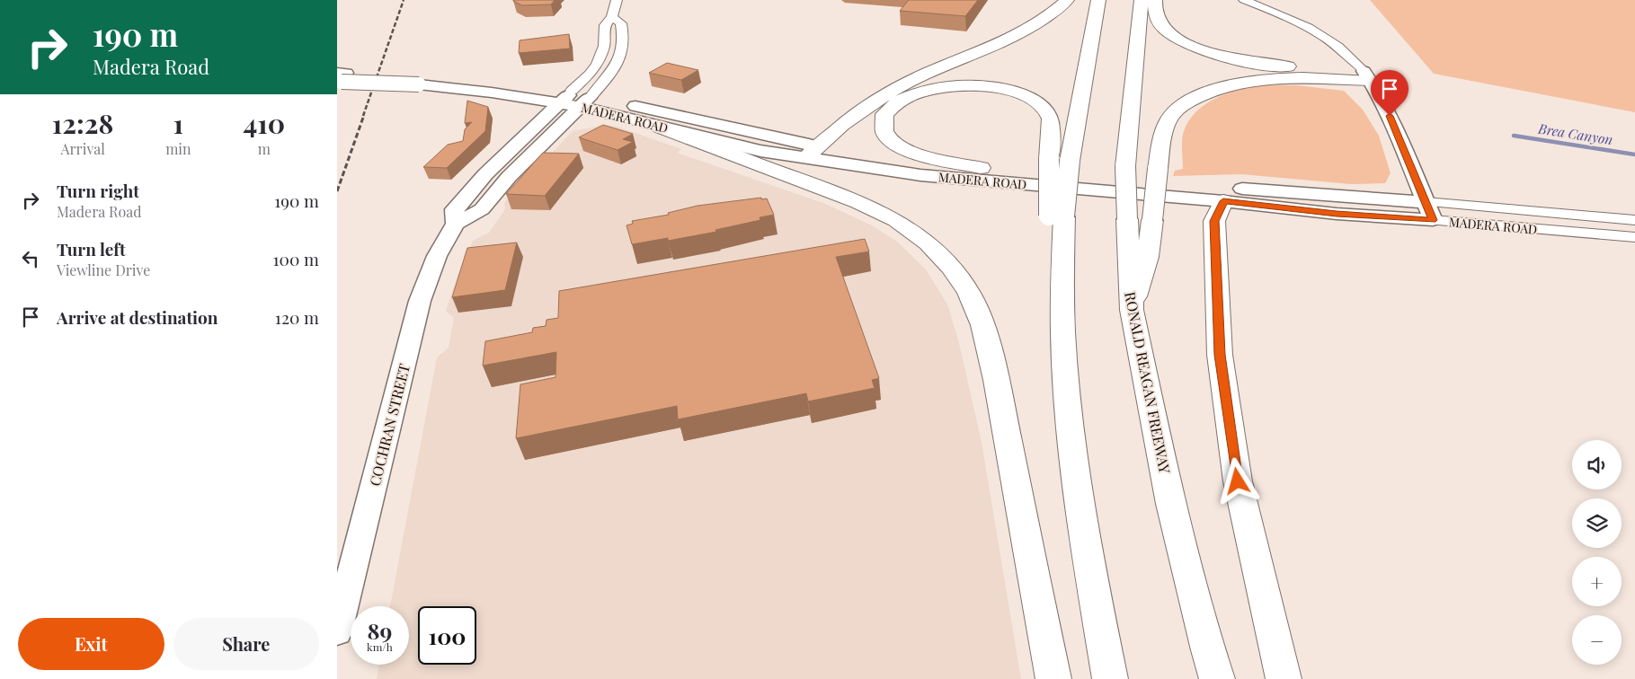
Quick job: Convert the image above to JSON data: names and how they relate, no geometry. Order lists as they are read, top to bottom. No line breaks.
{"streets":{"highway":["RONALD REAGAN FREEWAY"],"main road":["MADERA ROAD","COCHRAN STREET"]},"crossings":[["MADERA ROAD","COCHRAN STREET"]],"water":["Brea Canyon"],"page":{"turn":["190 m","Madera Road"],"eta":["12:28","Arrival","1","min","410","m"],"list":[{"name":"Turn right","note":"Madera Road","value":"190 m"},{"name":"Turn left","note":"Viewline Drive","value":"100 m"},{"name":"Arrive at destination","value":"120 m"}],"map_buttons":["+","−"],"speed":"89 km/h","limit":"100","buttons":["Exit","Share"]}}
